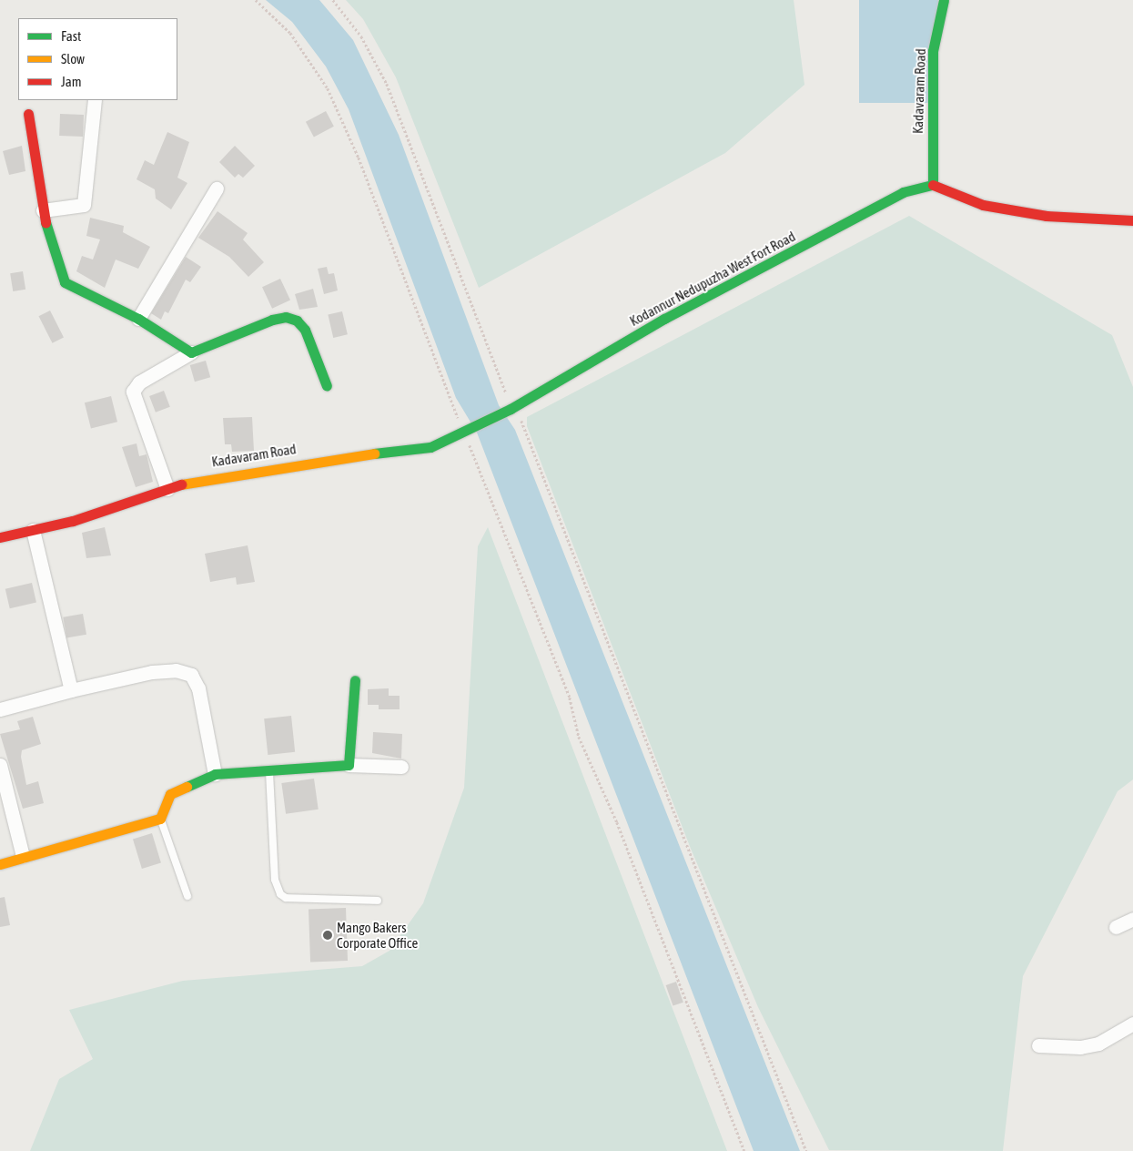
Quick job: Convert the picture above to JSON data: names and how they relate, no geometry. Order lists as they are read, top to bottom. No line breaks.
{"streets":{"main road":["Kadavaram Road","Kodannur Nedupuzha West Fort Road"]},"crossings":[["Kadavaram Road","Kodannur Nedupuzha West Fort Road"]],"places":["Mango Bakers Corporate Office"],"legend":["Fast","Slow","Jam"]}
